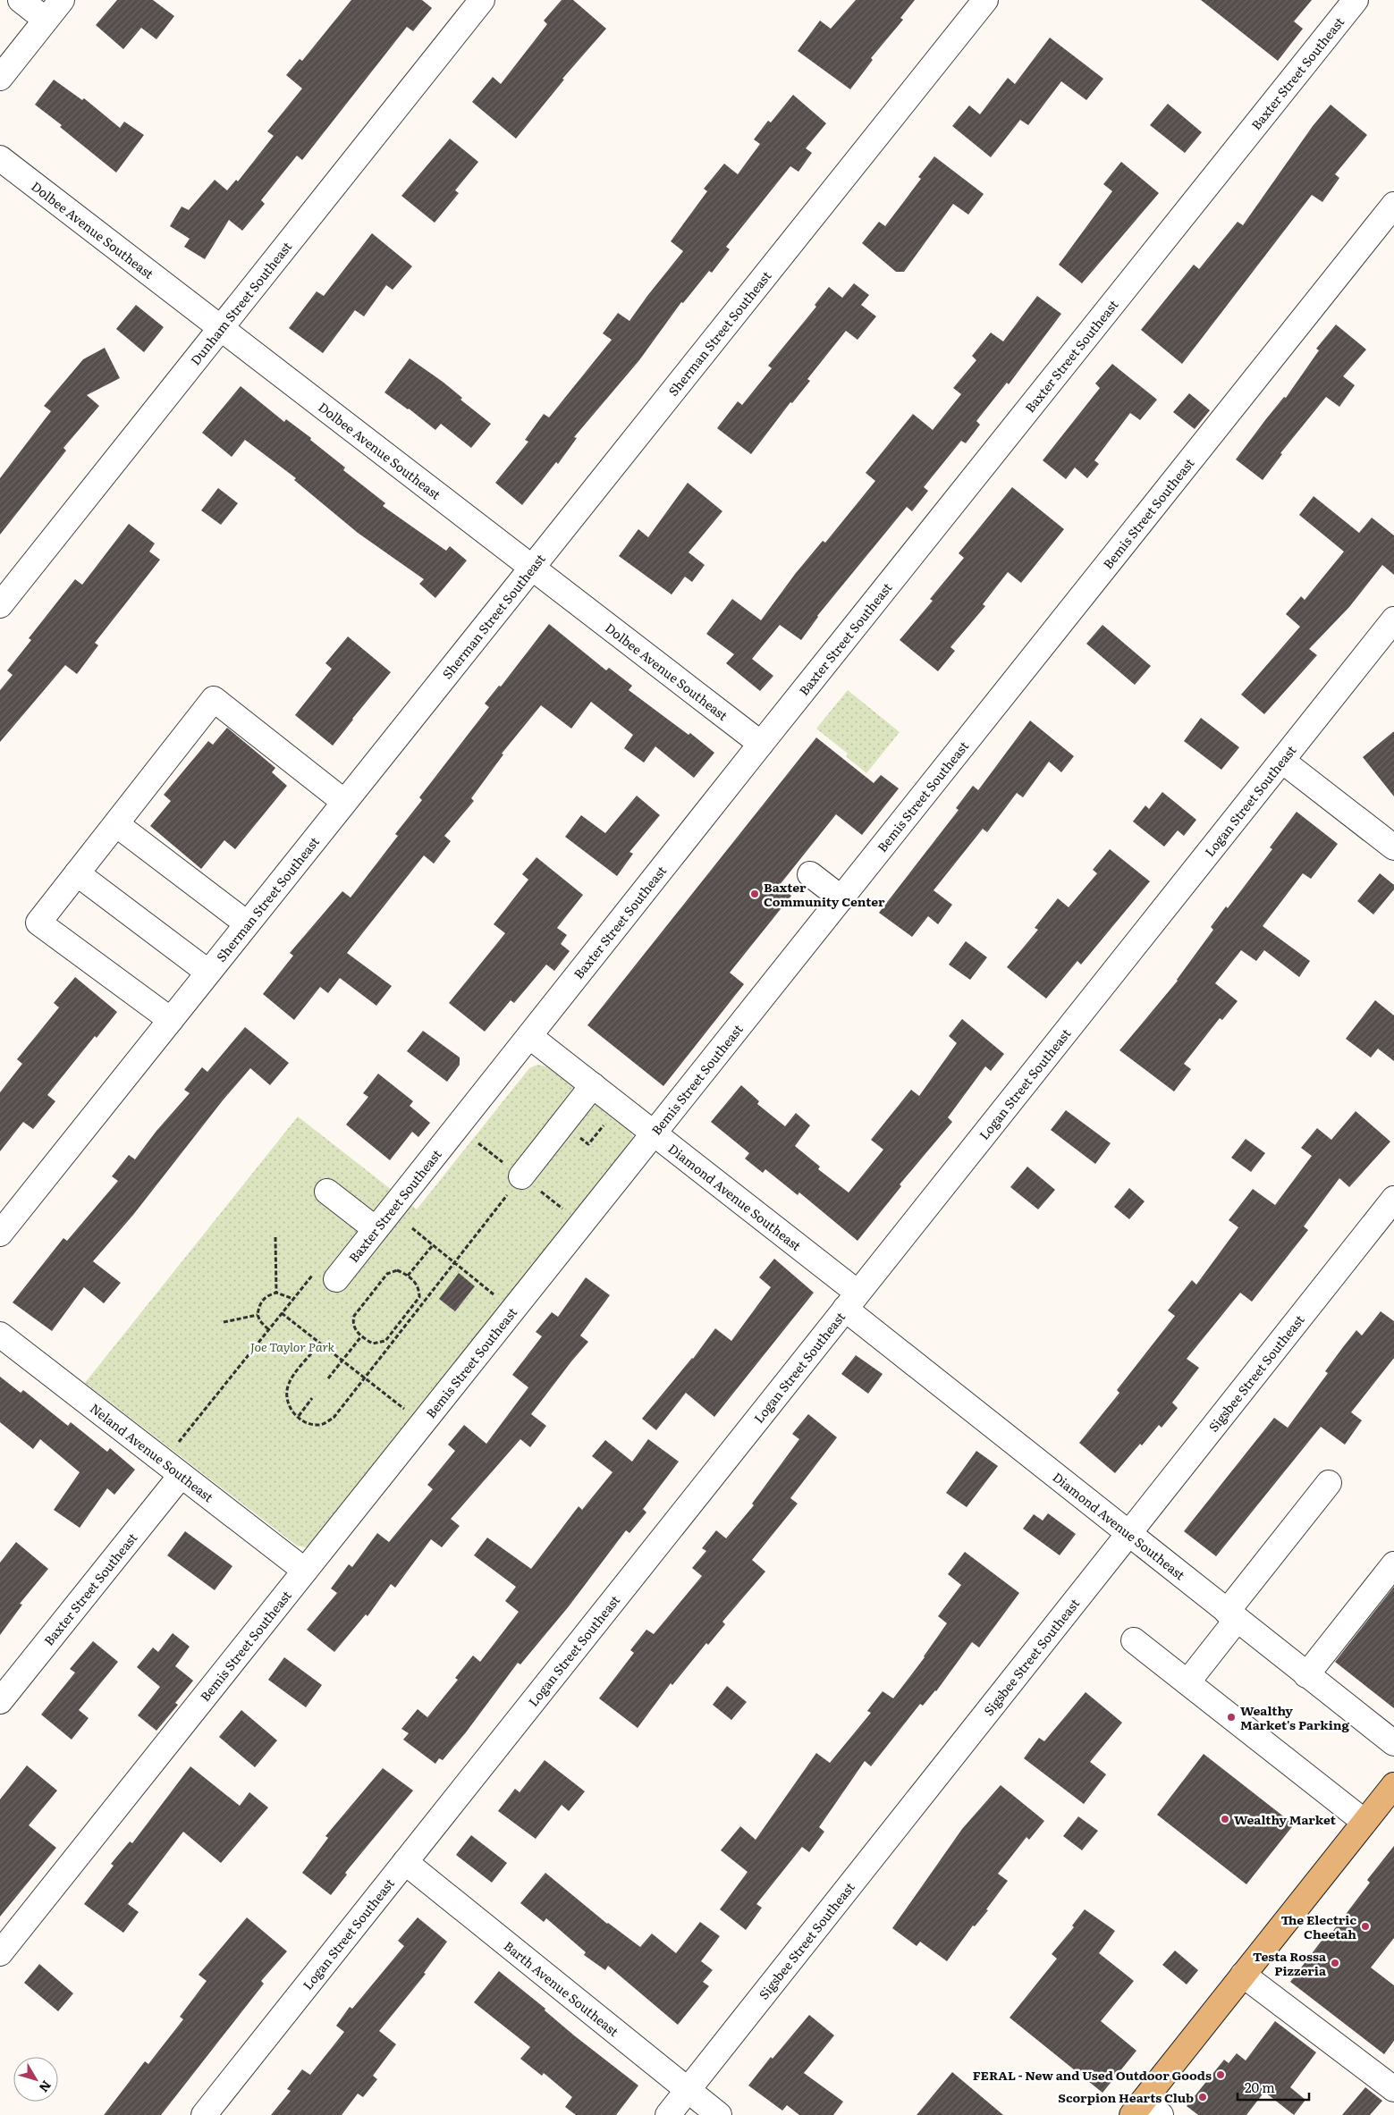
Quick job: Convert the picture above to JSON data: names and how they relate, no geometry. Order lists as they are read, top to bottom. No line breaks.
{"streets":{"street":["Baxter Street Southeast","Dolbee Avenue Southeast","Dunham Street Southeast","Sherman Street Southeast","Bemis Street Southeast","Logan Street Southeast","Diamond Avenue Southeast","Sigsbee Street Southeast","Neland Avenue Southeast","Barth Avenue Southeast"]},"crossings":[["Baxter Street Southeast","Dolbee Avenue Southeast"],["Baxter Street Southeast","Diamond Avenue Southeast"],["Baxter Street Southeast","Neland Avenue Southeast"],["Dolbee Avenue Southeast","Dunham Street Southeast"],["Dolbee Avenue Southeast","Sherman Street Southeast"],["Bemis Street Southeast","Diamond Avenue Southeast"],["Bemis Street Southeast","Neland Avenue Southeast"],["Logan Street Southeast","Diamond Avenue Southeast"],["Logan Street Southeast","Barth Avenue Southeast"],["Diamond Avenue Southeast","Sigsbee Street Southeast"],["Sigsbee Street Southeast","Barth Avenue Southeast"]],"parks":["Joe Taylor Park"],"places":["Baxter Community Center","Wealthy Market's Parking","Wealthy Market","The Electric Cheetah","Testa Rossa Pizzeria","FERAL - New and Used Outdoor Goods","Scorpion Hearts Club"],"scale_bar":"20 m","north":"bottom right"}
